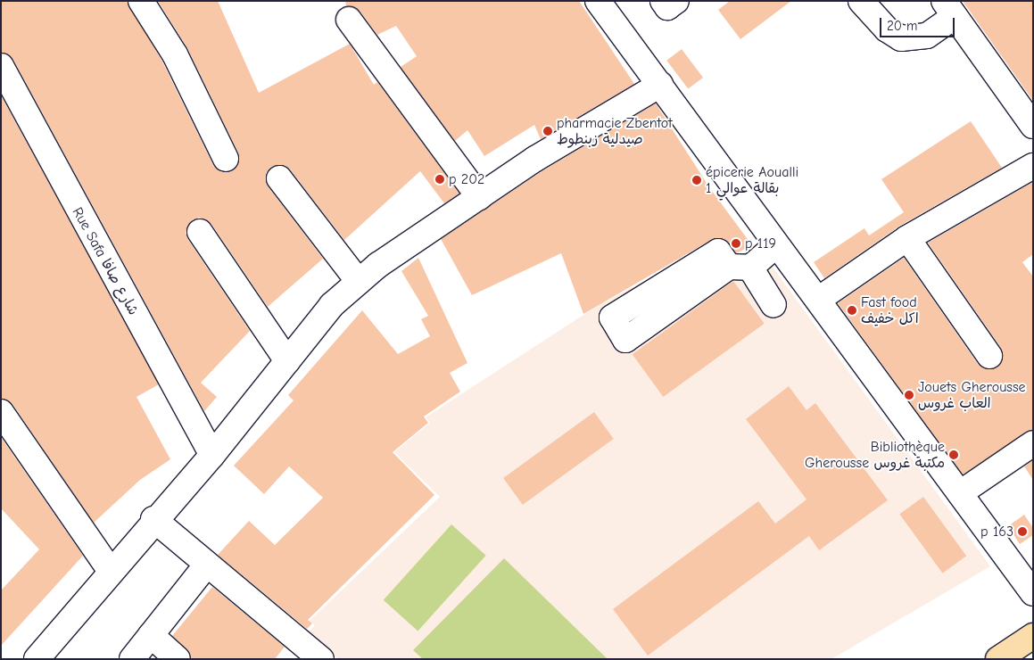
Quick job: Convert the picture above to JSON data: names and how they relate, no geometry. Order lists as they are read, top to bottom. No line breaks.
{"streets":{"street":["Rue Safa شارع صافا"]},"places":["pharmacie Zbentot صيدلية زبنطوط","p 202","épicerie Aoualli 1 بقالة عوالي","p 119","Fast food اكل خفيف","Jouets Gherousse العاب غروس","Bibliothèque Gherousse مكتبة غروس","p 163"],"scale_bar":"20 m"}
